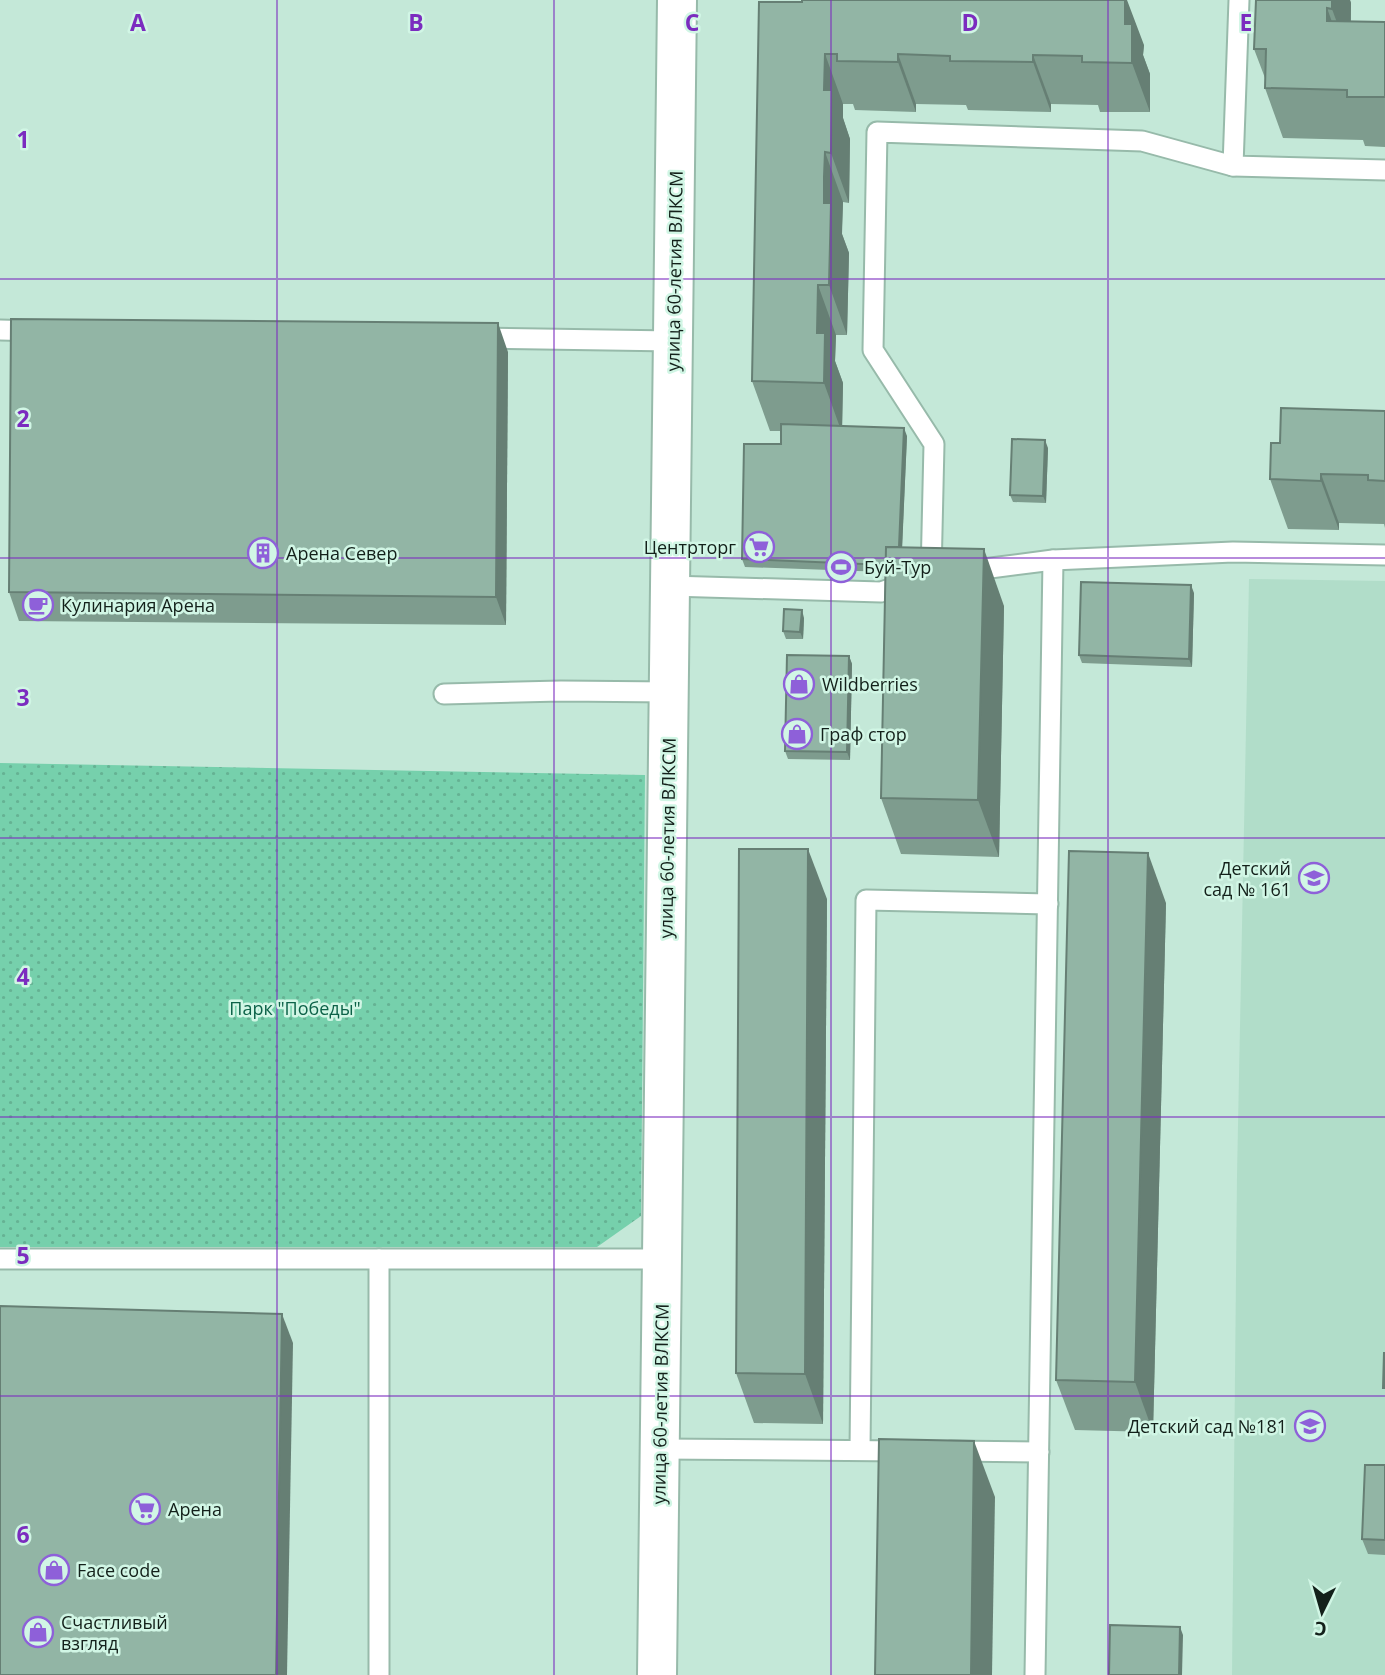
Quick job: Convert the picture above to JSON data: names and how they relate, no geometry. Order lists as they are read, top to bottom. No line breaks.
{"streets":{"street":["улица 60-летия ВЛКСМ"]},"parks":["Парк \"Победы\""],"places":{"supermarket":["Центрторг","Арена"],"building":["Арена Север"],"sports":["Буй-Тур"],"cafe":["Кулинария Арена"],"shop":["Wildberries","Граф стор","Face code","Счастливый взгляд"],"school or university":["Детский сад № 161","Детский сад №181"]},"north":"bottom","grid":{"columns":["A","B","C","D","E"],"rows":["1","2","3","4","5","6"]}}
